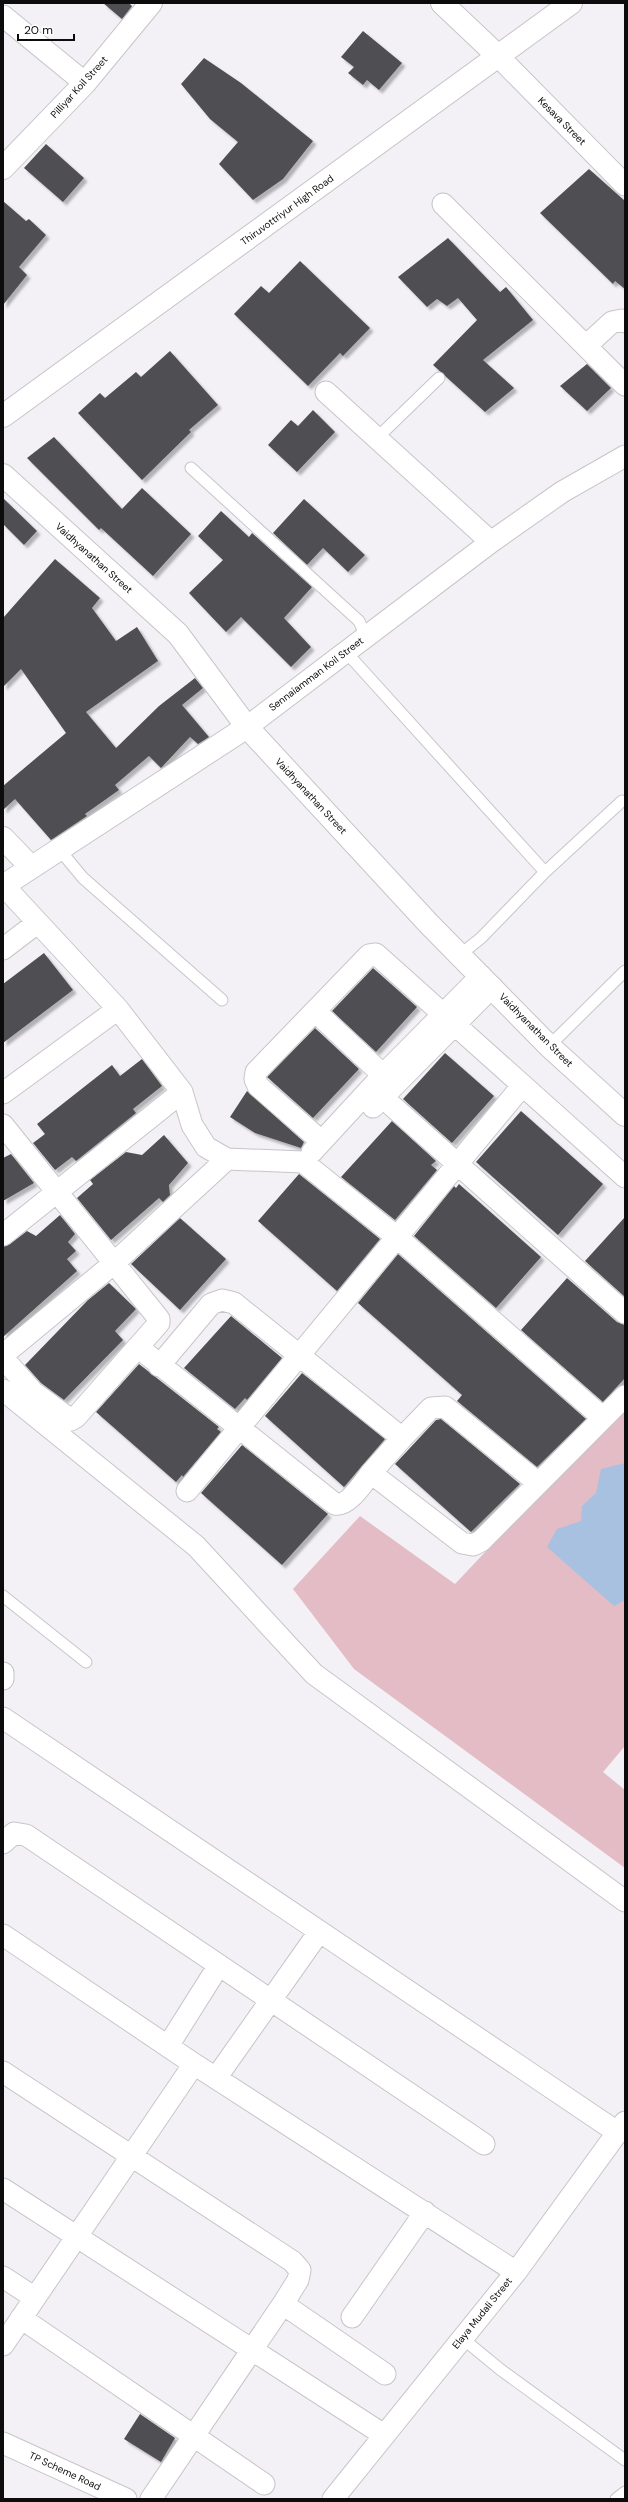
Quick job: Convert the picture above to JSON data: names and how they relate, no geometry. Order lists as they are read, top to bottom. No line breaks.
{"streets":{"main road":["Pilliyar Koil Street","Thiruvottriyur High Road","Vaidhyanathan Street","Sennaiamman Koil Street"],"street":["Kesava Street","Elaya Mudali Street","TP Scheme Road"]},"crossings":[["Kesava Street","Thiruvottriyur High Road"],["Vaidhyanathan Street","Sennaiamman Koil Street"]],"scale_bar":"20 m"}
